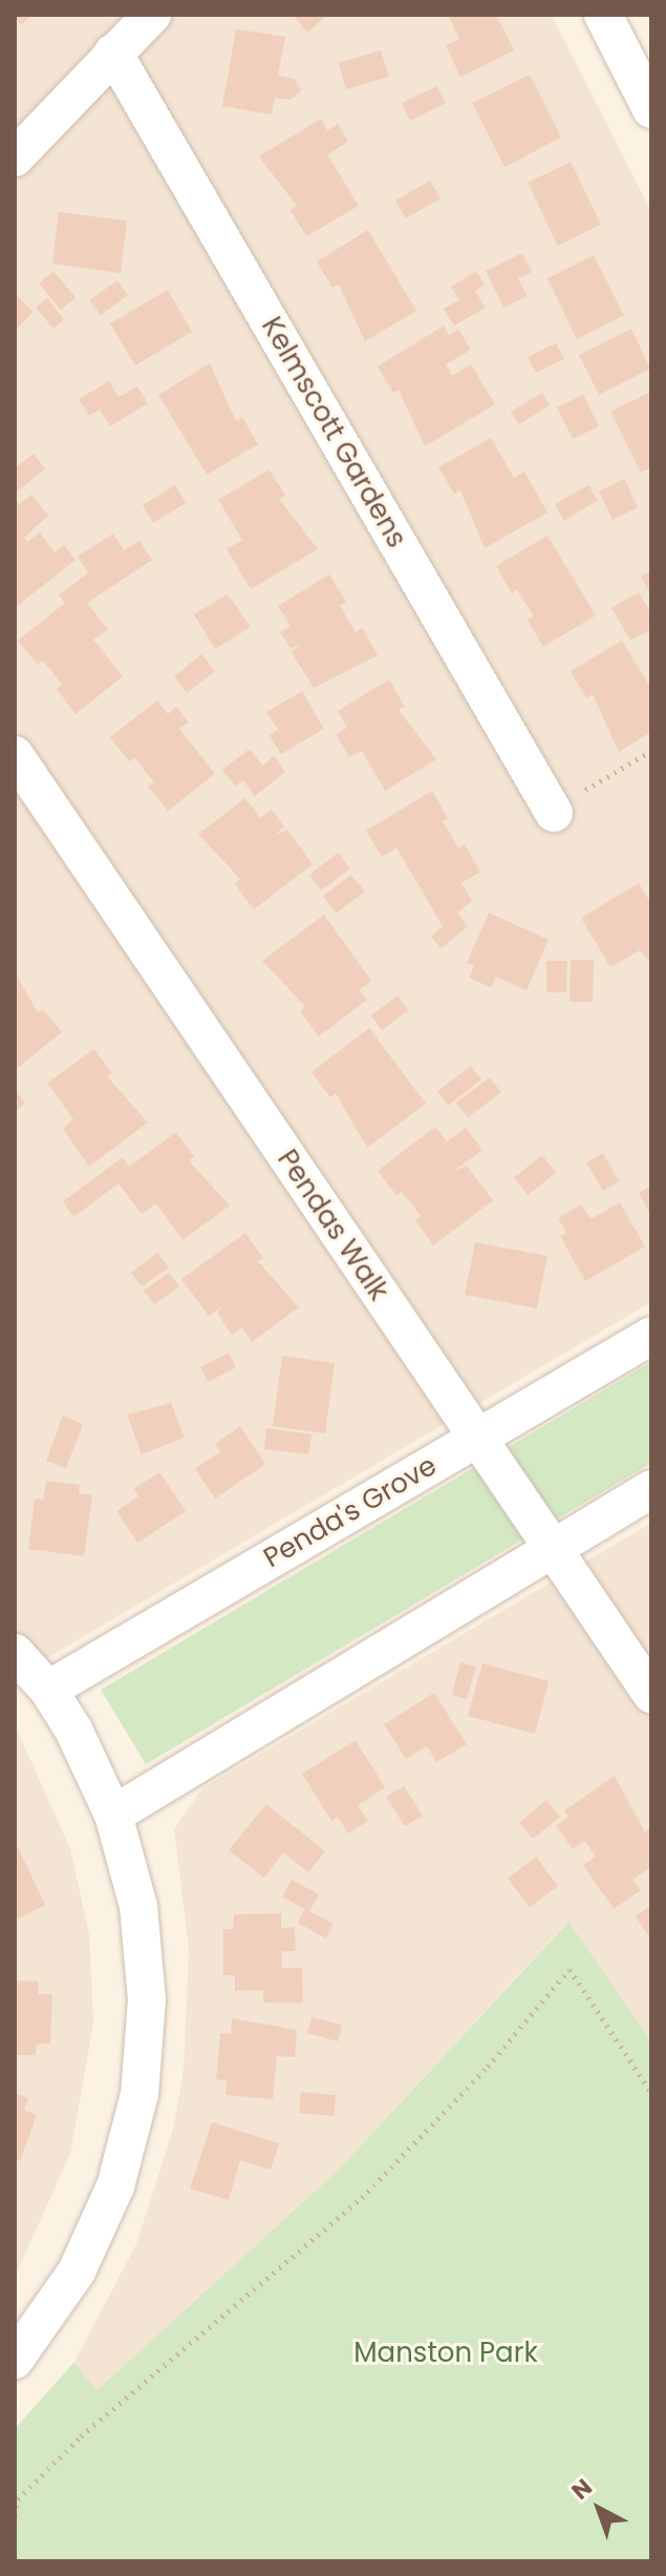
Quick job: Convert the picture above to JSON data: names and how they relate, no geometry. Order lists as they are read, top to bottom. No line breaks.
{"streets":{"street":["Kelmscott Gardens","Pendas Walk","Penda's Grove"]},"crossings":[["Pendas Walk","Penda's Grove"]],"parks":["Manston Park"],"north":"top left"}
